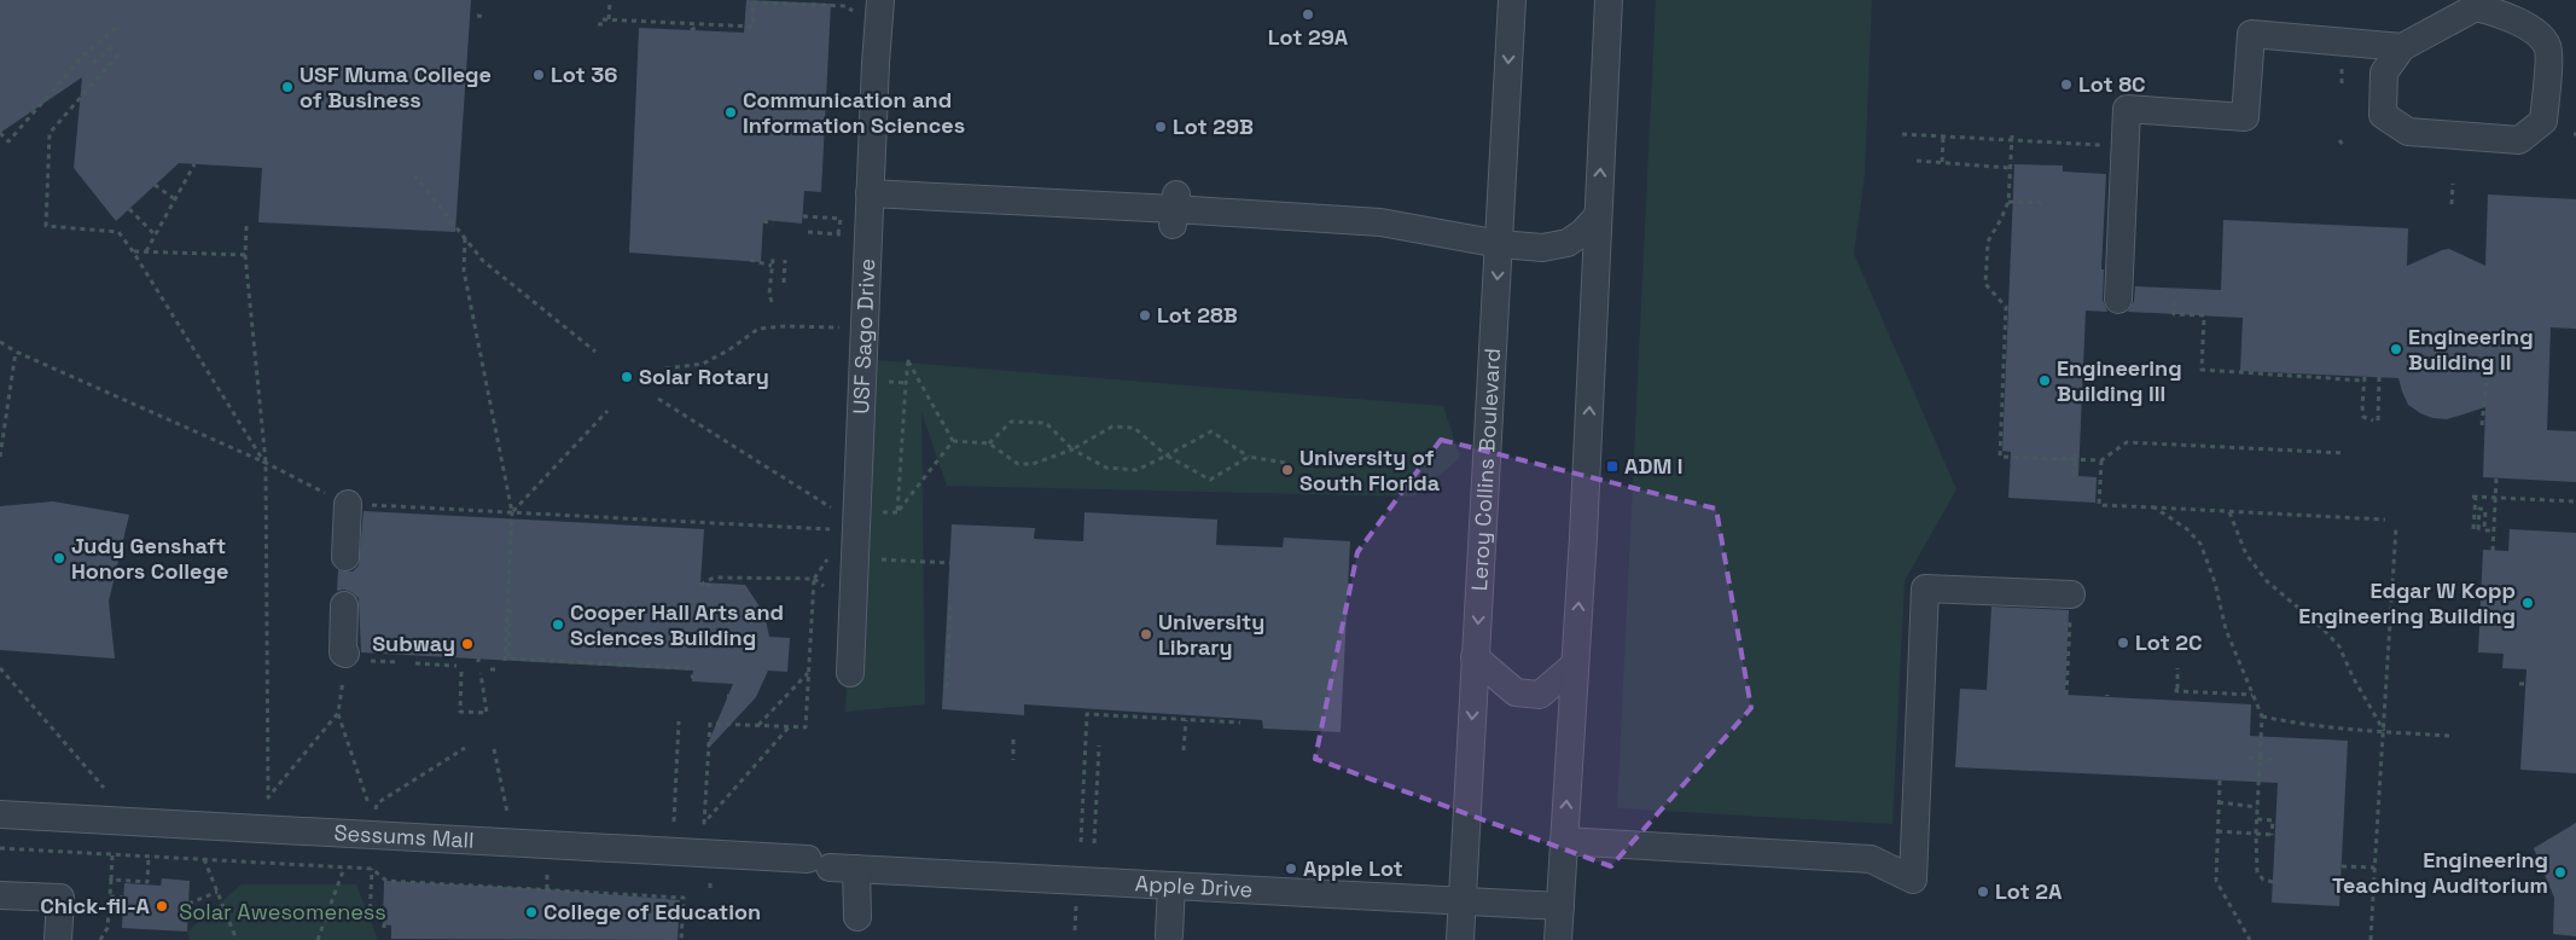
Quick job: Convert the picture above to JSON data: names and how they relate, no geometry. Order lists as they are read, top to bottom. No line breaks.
{"streets":{"street":["USF Sago Drive","Leroy Collins Boulevard","Sessums Mall","Apple Drive"]},"crossings":[["Leroy Collins Boulevard","Apple Drive"],["Sessums Mall","Apple Drive"]],"parks":["Solar Awesomeness"],"places":{"other":["Lot 29A","Lot 36","Lot 8C","USF Muma College of Business","Communication and Information Sciences","Lot 29B","Lot 28B","Engineering Building II","Solar Rotary","Engineering Building III","University of South Florida","Judy Genshaft Honors College","Edgar W Kopp Engineering Building","Cooper Hall Arts and Sciences Building","University Library","Lot 2C","Subway","Apple Lot","Engineering Teaching Auditorium","Lot 2A","Chick-fil-A","College of Education"],"transit":["ADM I"]}}
